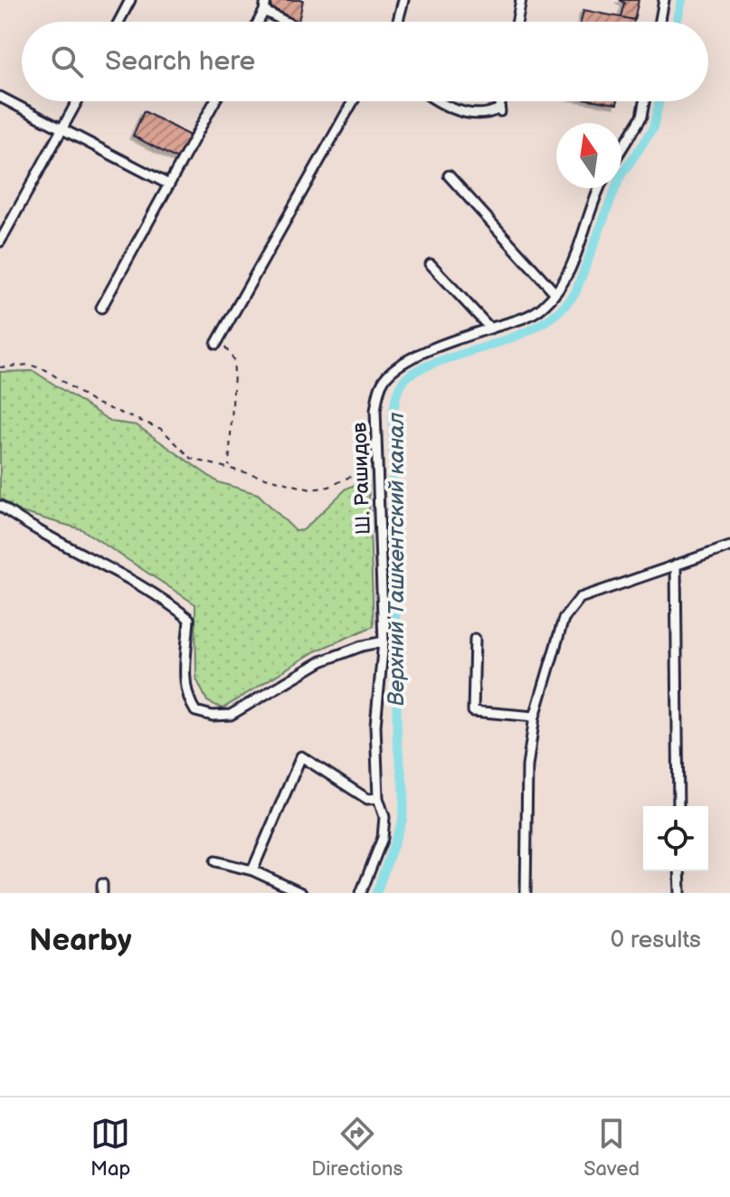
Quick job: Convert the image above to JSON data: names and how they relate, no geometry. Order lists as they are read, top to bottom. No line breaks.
{"streets":{"street":["Ш. Рашидов"]},"water":["Верхний Ташкентский канал"],"north":"top","page":{"search":"Search here","heading":["Nearby","0 results"],"nav":["Map","Directions","Saved"]}}
